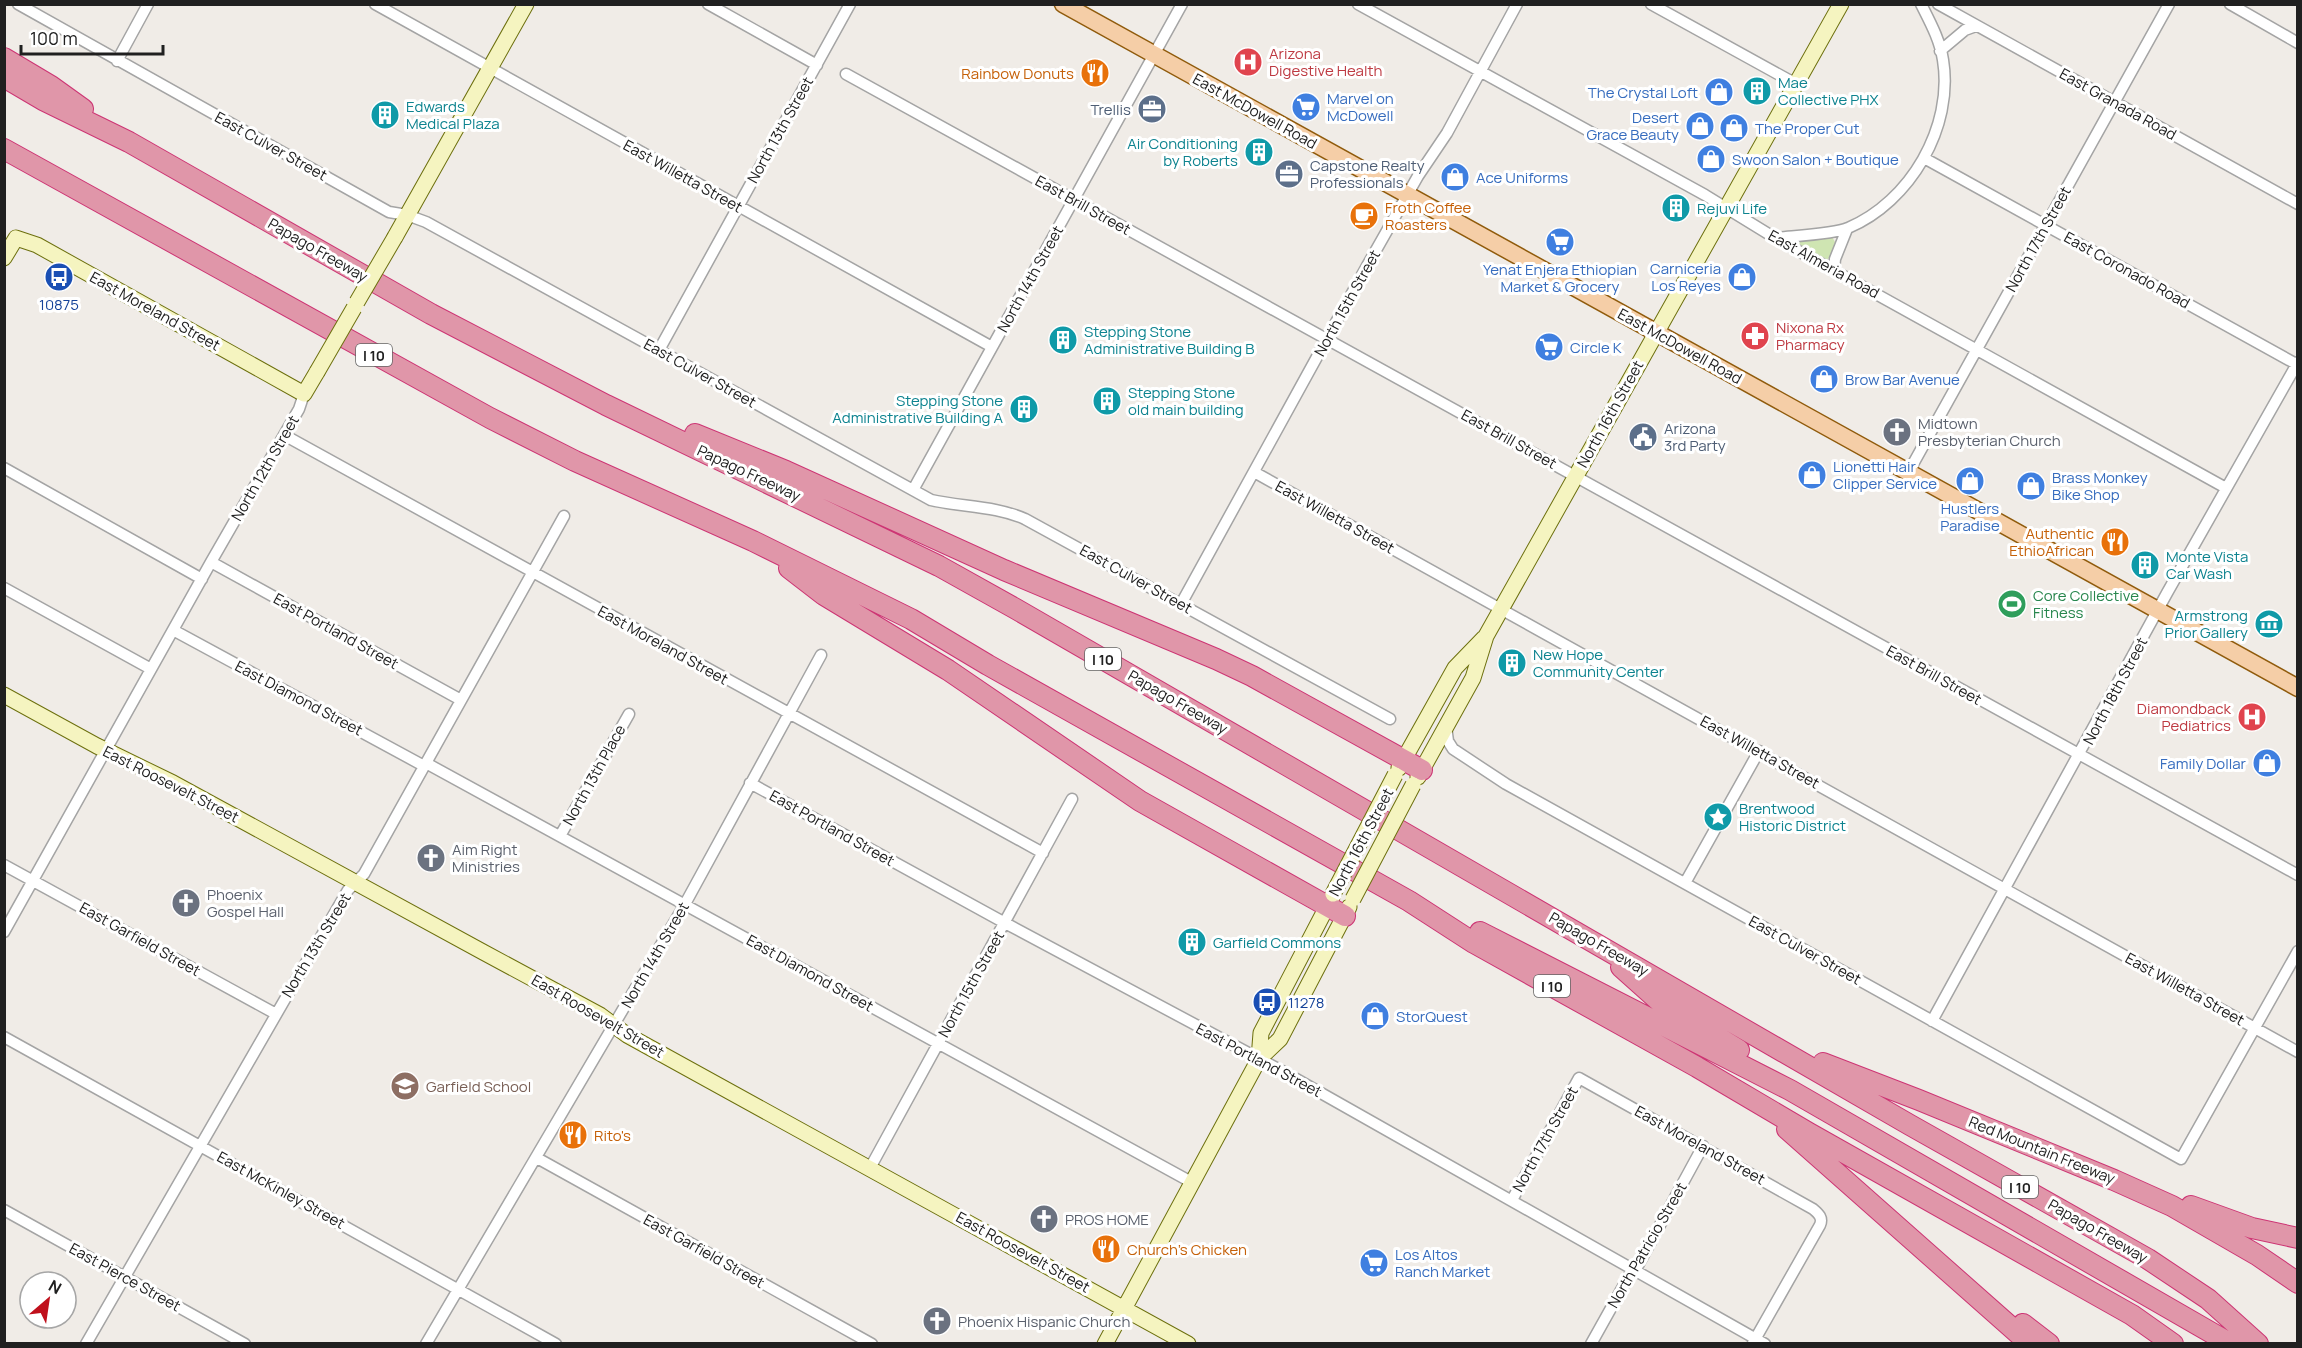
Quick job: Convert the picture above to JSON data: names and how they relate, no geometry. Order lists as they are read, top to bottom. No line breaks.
{"streets":{"highway":["Papago Freeway","I 10","Red Mountain Freeway"],"main road":["East McDowell Road"],"street":["East Granada Road","North 13th Street","East Culver Street","East Willetta Street","East Brill Street","North 17th Street","East Almeria Road","East Coronado Road","North 14th Street","North 15th Street","East Moreland Street","North 16th Street","North 12th Street","East Portland Street","North 18th Street","East Diamond Street","North 13th Place","East Roosevelt Street","East Garfield Street","East McKinley Street","North Patricio Street","East Pierce Street"]},"crossings":[["East Granada Road","North 17th Street"],["East McDowell Road","North 17th Street"],["East McDowell Road","North 14th Street"],["East McDowell Road","North 15th Street"],["East McDowell Road","North 16th Street"],["East McDowell Road","North 18th Street"],["North 13th Street","East Culver Street"],["North 13th Street","East Willetta Street"],["North 13th Street","East Moreland Street"],["North 13th Street","East Portland Street"],["North 13th Street","East Diamond Street"],["North 13th Street","East Roosevelt Street"],["North 13th Street","East Garfield Street"],["North 13th Street","East McKinley Street"],["North 13th Street","East Pierce Street"],["East Culver Street","East Willetta Street"],["East Culver Street","North 14th Street"],["East Culver Street","North 15th Street"],["East Culver Street","North 16th Street"],["East Culver Street","North 12th Street"],["East Culver Street","North 18th Street"],["East Willetta Street","North 14th Street"],["East Willetta Street","North 15th Street"],["East Willetta Street","North 16th Street"],["East Willetta Street","North 12th Street"],["East Willetta Street","North 18th Street"],["East Brill Street","North 14th Street"],["East Brill Street","North 15th Street"],["East Brill Street","North 16th Street"],["East Brill Street","North 18th Street"],["North 17th Street","East Almeria Road"],["North 17th Street","East Coronado Road"],["North 17th Street","East Moreland Street"],["North 17th Street","East Portland Street"],["Papago Freeway","Red Mountain Freeway"],["East Almeria Road","North 15th Street"],["East Almeria Road","North 16th Street"],["East Almeria Road","North 18th Street"],["East Coronado Road","North 18th Street"],["North 14th Street","East Moreland Street"],["North 14th Street","East Portland Street"],["North 14th Street","East Diamond Street"],["North 14th Street","East Roosevelt Street"],["North 14th Street","East Garfield Street"],["North 14th Street","East McKinley Street"],["North 15th Street","East Moreland Street"],["North 15th Street","East Portland Street"],["North 15th Street","East Diamond Street"],["North 15th Street","East Roosevelt Street"],["East Moreland Street","North 12th Street"],["East Moreland Street","East Portland Street"],["East Moreland Street","North Patricio Street"],["North 16th Street","East Portland Street"],["North 16th Street","East Diamond Street"],["North 16th Street","East Roosevelt Street"],["North 12th Street","East Portland Street"],["North 12th Street","East Diamond Street"],["North 12th Street","East Roosevelt Street"],["North 12th Street","East Garfield Street"],["East Portland Street","North Patricio Street"],["East Diamond Street","North 13th Place"]],"places":{"hospital":["Arizona Digestive Health","Diamondback Pediatrics"],"restaurant":["Rainbow Donuts","Authentic EthioAfrican","Rito's","Church's Chicken"],"building":["Mae Collective PHX","Edwards Medical Plaza","Air Conditioning by Roberts","Rejuvi Life","Stepping Stone Administrative Building B","Stepping Stone old main building","Stepping Stone Administrative Building A","Monte Vista Car Wash","New Hope Community Center","Garfield Commons"],"shop":["The Crystal Loft","Desert Grace Beauty","The Proper Cut","Swoon Salon + Boutique","Ace Uniforms","Carniceria Los Reyes","Brow Bar Avenue","Lionetti Hair Clipper Service","Hustlers Paradise","Brass Monkey Bike Shop","Family Dollar","StorQuest"],"supermarket":["Marvel on McDowell","Yenat Enjera Ethiopian Market & Grocery","Circle K","Los Altos Ranch Market"],"office":["Trellis","Capstone Realty Professionals"],"cafe":["Froth Coffee Roasters"],"bus stop":["10875","11278"],"pharmacy":["Nixona Rx Pharmacy"],"church":["Midtown Presbyterian Church","Aim Right Ministries","Phoenix Gospel Hall","PROS HOME","Phoenix Hispanic Church"],"public building":["Arizona 3rd Party"],"sports":["Core Collective Fitness"],"museum":["Armstrong Prior Gallery"],"place":["Brentwood Historic District"],"school or university":["Garfield School"]},"scale_bar":"100 m","north":"top right"}
